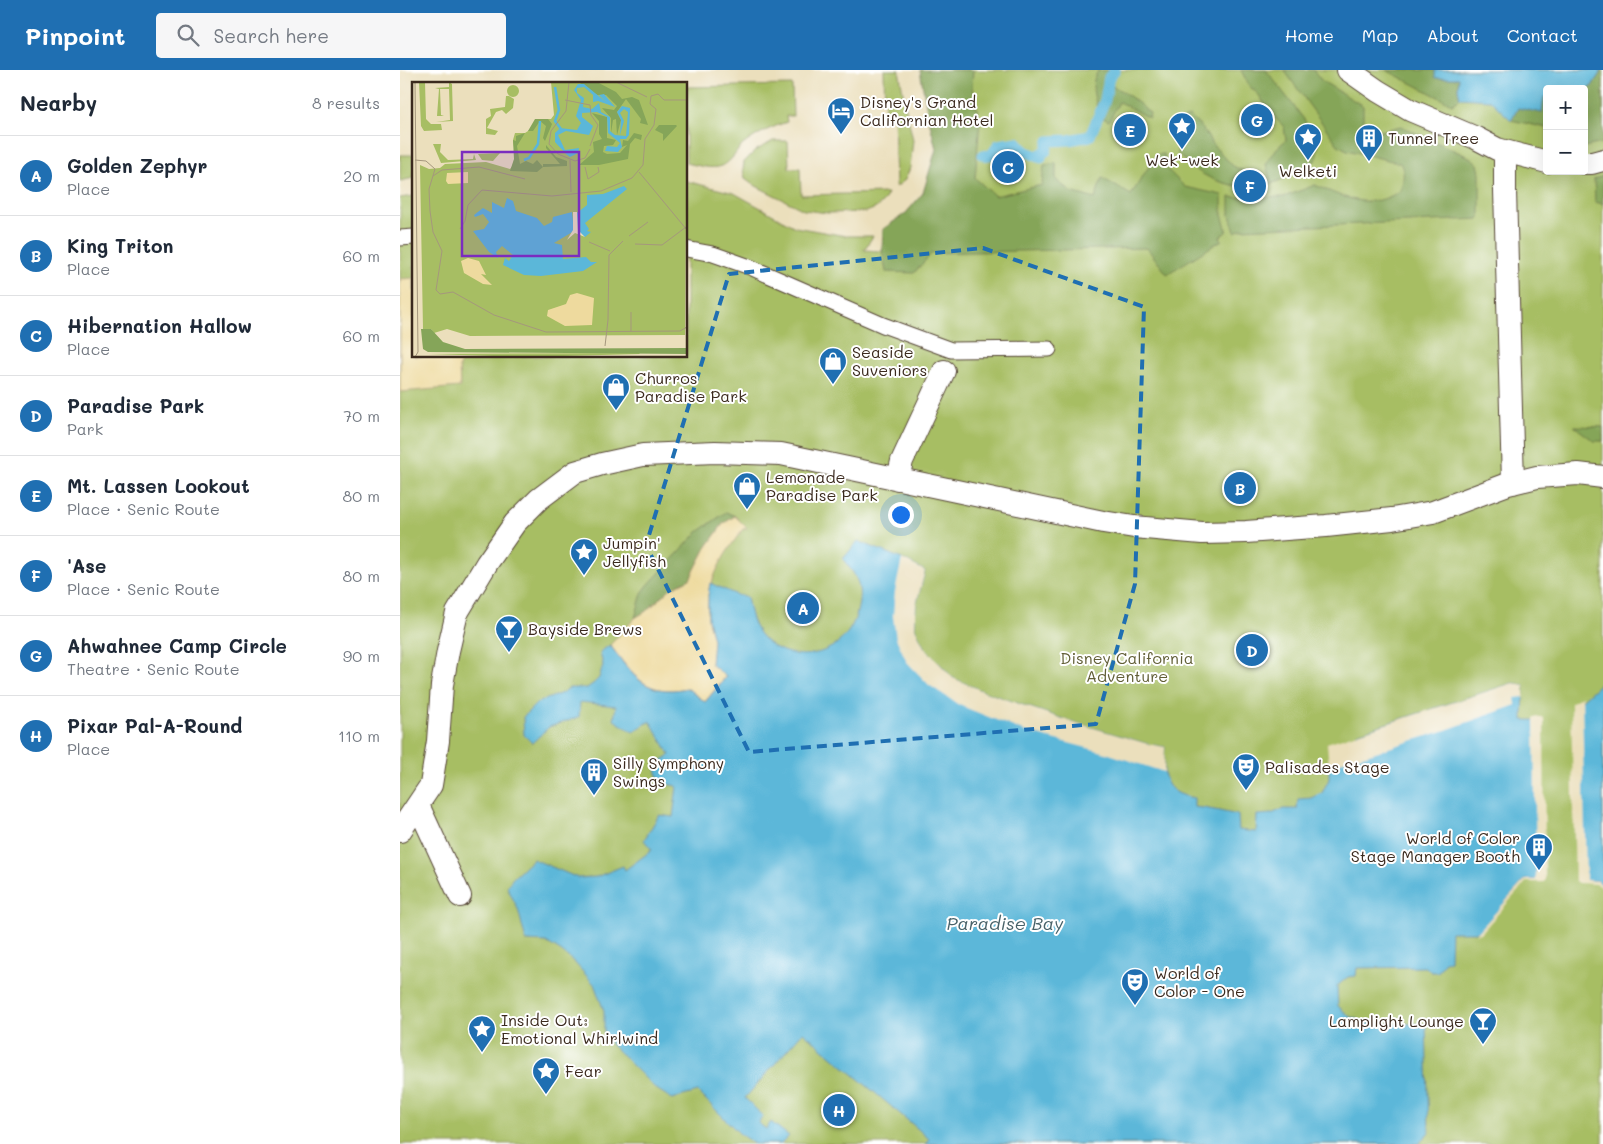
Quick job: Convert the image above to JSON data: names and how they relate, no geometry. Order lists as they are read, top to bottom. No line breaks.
{"water":["Paradise Bay"],"parks":["Disney California Adventure"],"places":{"hotel":["Disney's Grand Californian Hotel"],"place":["Wek'-wek","Welketi","Jumpin' Jellyfish","Inside Out: Emotional Whirlwind","Fear"],"building":["Tunnel Tree","Silly Symphony Swings","World of Color Stage Manager Booth"],"shop":["Seaside Suveniors","Churros Paradise Park","Lemonade Paradise Park"],"bar":["Bayside Brews","Lamplight Lounge"],"theatre":["Palisades Stage","World of Color - One"]},"page":{"header":"Pinpoint","search":"Search here","nav":["Home","Map","About","Contact"],"heading":["Nearby","8 results"],"map_buttons":["+","−"],"pins":["G","E","C","F","B","A","D","H"],"list":[{"mark":"A","name":"Golden Zephyr","note":"Place","value":"20 m"},{"mark":"B","name":"King Triton","note":"Place","value":"60 m"},{"mark":"C","name":"Hibernation Hallow","note":"Place","value":"60 m"},{"mark":"D","name":"Paradise Park","note":"Park","value":"70 m"},{"mark":"E","name":"Mt. Lassen Lookout","note":"Place · Senic Route","value":"80 m"},{"mark":"F","name":"'Ase","note":"Place · Senic Route","value":"80 m"},{"mark":"G","name":"Ahwahnee Camp Circle","note":"Theatre · Senic Route","value":"90 m"},{"mark":"H","name":"Pixar Pal-A-Round","note":"Place","value":"110 m"}]}}
